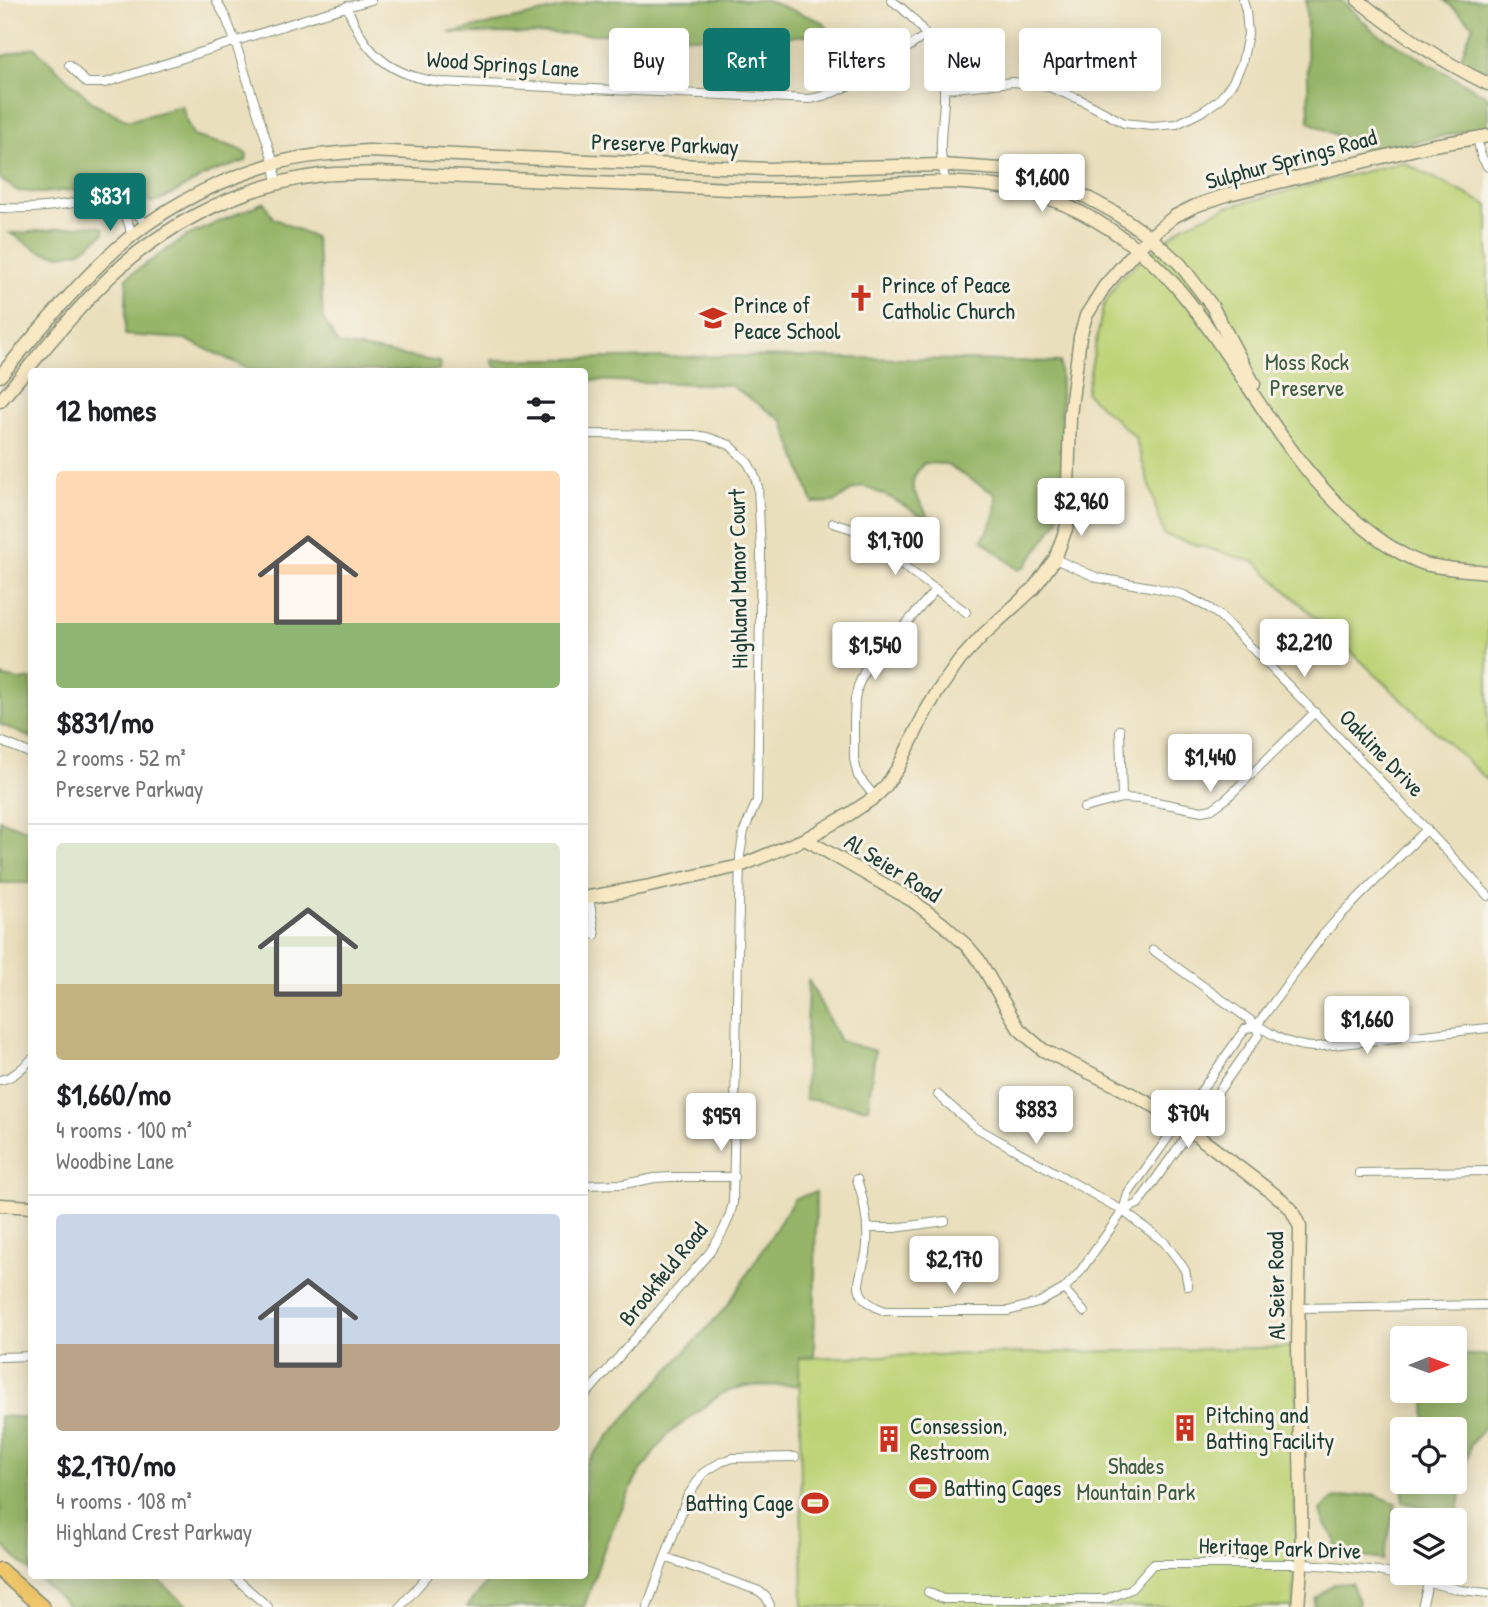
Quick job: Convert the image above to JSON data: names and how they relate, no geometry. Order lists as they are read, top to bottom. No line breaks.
{"streets":{"street":["Wood Springs Lane","Preserve Parkway","Sulphur Springs Road","Highland Manor Court","Oakline Drive","Al Seier Road","Brookfield Road","Heritage Park Drive"]},"crossings":[["Preserve Parkway","Sulphur Springs Road"],["Sulphur Springs Road","Highland Manor Court"],["Sulphur Springs Road","Oakline Drive"],["Sulphur Springs Road","Al Seier Road"],["Sulphur Springs Road","Brookfield Road"],["Highland Manor Court","Brookfield Road"],["Al Seier Road","Heritage Park Drive"]],"parks":["Moss Rock Preserve","Shades Mountain Park"],"places":{"church":["Prince of Peace Catholic Church"],"school or university":["Prince of Peace School"],"building":["Pitching and Batting Facility","Consession, Restroom"],"sports":["Batting Cages","Batting Cage"]},"north":"right","page":{"chip":["Buy","Rent","Filters","New","Apartment"],"price":["$1,600","$831","$2,960","$1,700","$2,210","$1,540","$1,440","$1,660","$883","$704","$959","$2,170"],"heading":"12 homes","list":[{"name":"$831/mo","note":"2 rooms · 52 m² · Preserve Parkway"},{"name":"$1,660/mo","note":"4 rooms · 100 m² · Woodbine Lane"},{"name":"$2,170/mo","note":"4 rooms · 108 m² · Highland Crest Parkway"}]}}
